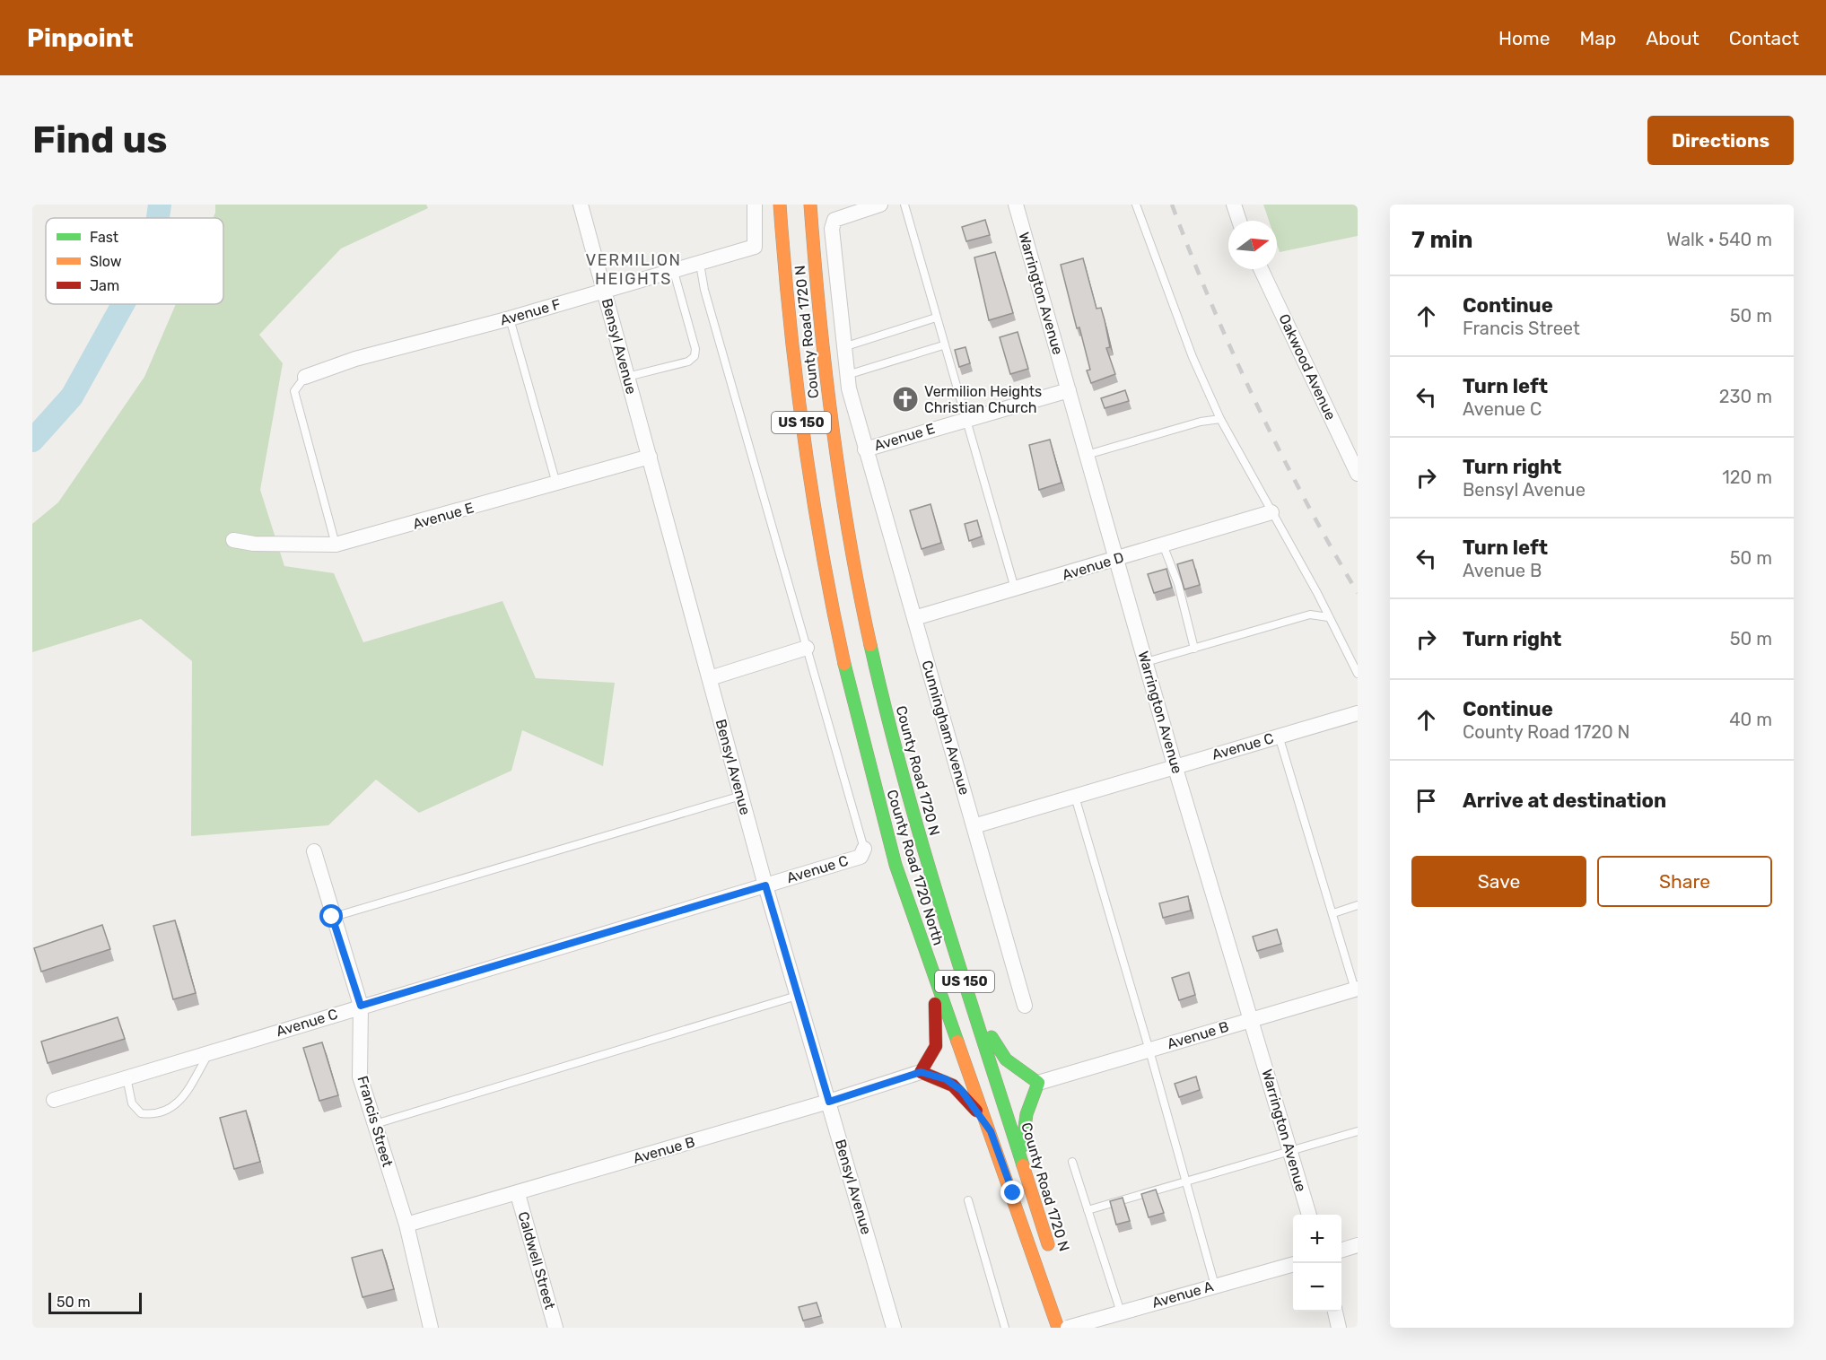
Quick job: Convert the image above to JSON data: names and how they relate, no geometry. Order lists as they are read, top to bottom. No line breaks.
{"streets":{"main road":["County Road 1720 N","US 150","County Road 1720 North"],"street":["Warrington Avenue","Avenue F","Bensyl Avenue","Oakwood Avenue","Avenue E","Avenue D","Cunningham Avenue","Avenue C","Avenue B","Francis Street","Caldwell Street","Avenue A"]},"crossings":[["Warrington Avenue","Avenue E"],["Warrington Avenue","Avenue D"],["Warrington Avenue","Avenue C"],["Warrington Avenue","Avenue B"],["Avenue F","Bensyl Avenue"],["County Road 1720 N","County Road 1720 North"],["Bensyl Avenue","Avenue E"],["Bensyl Avenue","Avenue C"],["Bensyl Avenue","Avenue B"],["Avenue E","Cunningham Avenue"],["Avenue D","Cunningham Avenue"],["Cunningham Avenue","Avenue C"],["Avenue C","Francis Street"],["Avenue B","Francis Street"],["Avenue B","Caldwell Street"]],"districts":["VERMILION HEIGHTS"],"places":{"church":["Vermilion Heights Christian Church"]},"legend":["Fast","Slow","Jam"],"scale_bar":"50 m","north":"right","page":{"header":"Pinpoint","nav":["Home","Map","About","Contact"],"buttons":["Directions",["Save","Share"]],"title":"Find us","heading":["7 min","Walk · 540 m"],"list":[["Continue","Francis Street","50 m"],["Turn left","Avenue C","230 m"],["Turn right","Bensyl Avenue","120 m"],["Turn left","Avenue B","50 m"],["Turn right","50 m"],["Continue","County Road 1720 N","40 m"],"Arrive at destination"],"map_buttons":["+","−"],"scale":"50 m"}}
